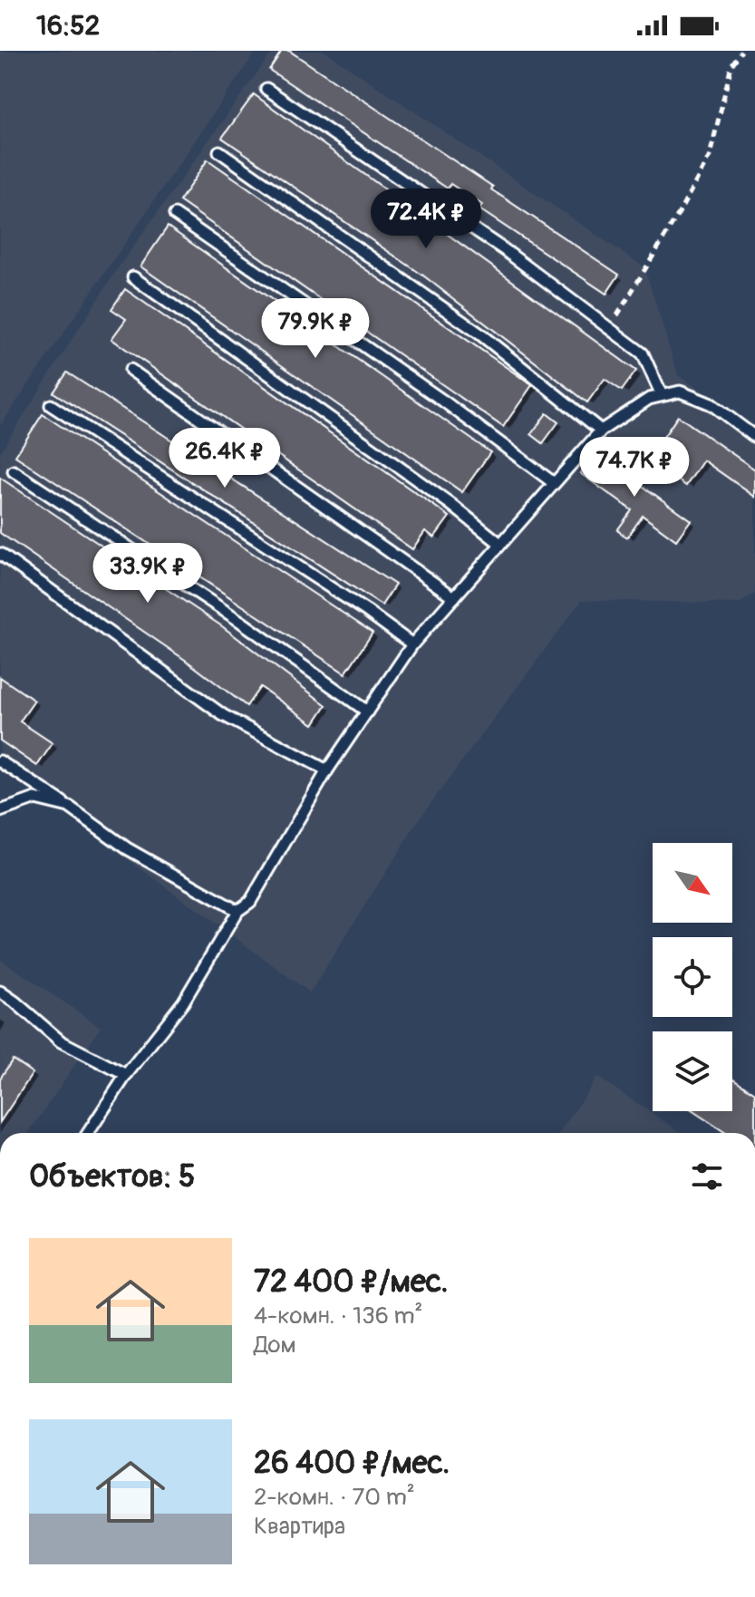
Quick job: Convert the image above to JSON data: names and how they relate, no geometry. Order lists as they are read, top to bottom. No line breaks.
{"north":"bottom right","page":{"status":"16:52","price":["72.4K ₽","79.9K ₽","26.4K ₽","74.7K ₽","33.9K ₽"],"heading":"Объектов: 5","list":[{"name":"72 400 ₽/мес.","note":"4-комн. · 136 m² · Дом"},{"name":"26 400 ₽/мес.","note":"2-комн. · 70 m² · Квартира"}]}}
